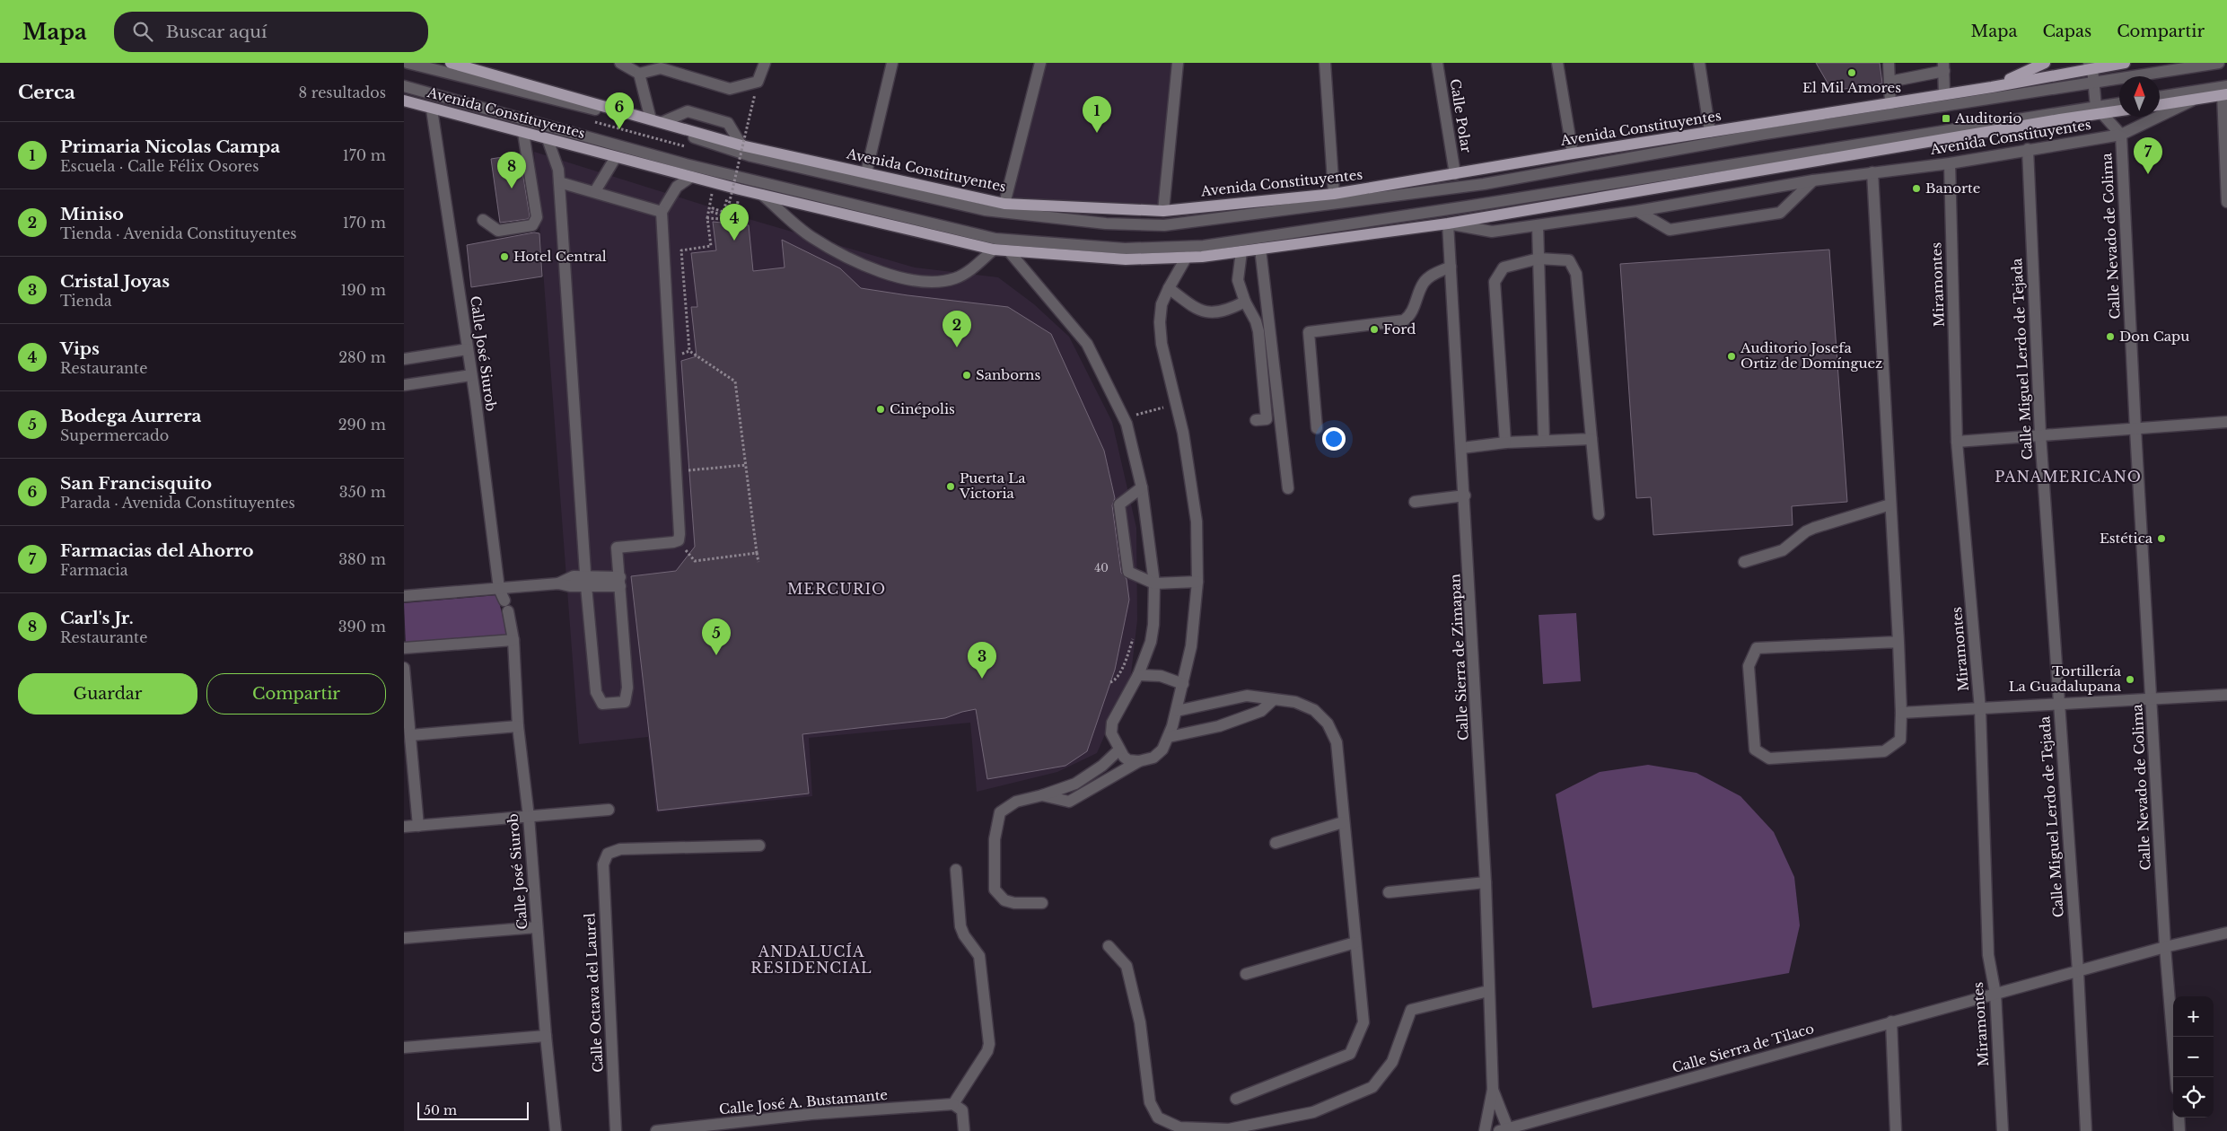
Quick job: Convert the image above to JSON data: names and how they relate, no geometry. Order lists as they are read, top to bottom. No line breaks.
{"streets":{"main road":["Avenida Constituyentes"],"street":["Calle Polar","Calle Nevado de Colima","Miramontes","Calle José Siurob","Calle Miguel Lerdo de Tejada","Calle Sierra de Zimapan","Calle Octava del Laurel","Calle Sierra de Tilaco","Calle José A. Bustamante"]},"crossings":[["Avenida Constituyentes","Calle Polar"],["Avenida Constituyentes","Calle Nevado de Colima"],["Avenida Constituyentes","Miramontes"],["Avenida Constituyentes","Calle José Siurob"],["Avenida Constituyentes","Calle Miguel Lerdo de Tejada"],["Avenida Constituyentes","Calle Sierra de Zimapan"],["Calle Nevado de Colima","Calle Sierra de Tilaco"],["Miramontes","Calle Sierra de Tilaco"],["Calle Miguel Lerdo de Tejada","Calle Sierra de Tilaco"],["Calle Sierra de Zimapan","Calle Sierra de Tilaco"]],"districts":["PANAMERICANO","MERCURIO","ANDALUCÍA RESIDENCIAL"],"places":{"other":["El Mil Amores","Banorte","Hotel Central","Ford","Don Capu","Auditorio Josefa Ortiz de Domínguez","Sanborns","Cinépolis","Puerta La Victoria","Estética","Tortillería La Guadalupana"],"transit":["Auditorio"]},"house_numbers":["40"],"scale_bar":"50 m","north":"top","page":{"header":"Mapa","search":"Buscar aquí","nav":["Mapa","Capas","Compartir"],"heading":["Cerca","8 resultados"],"pins":["6","1","7","8","4","2","5","3"],"list":[{"mark":"1","name":"Primaria Nicolas Campa","note":"Escuela · Calle Félix Osores","value":"170 m"},{"mark":"2","name":"Miniso","note":"Tienda · Avenida Constituyentes","value":"170 m"},{"mark":"3","name":"Cristal Joyas","note":"Tienda","value":"190 m"},{"mark":"4","name":"Vips","note":"Restaurante","value":"280 m"},{"mark":"5","name":"Bodega Aurrera","note":"Supermercado","value":"290 m"},{"mark":"6","name":"San Francisquito","note":"Parada · Avenida Constituyentes","value":"350 m"},{"mark":"7","name":"Farmacias del Ahorro","note":"Farmacia","value":"380 m"},{"mark":"8","name":"Carl's Jr.","note":"Restaurante","value":"390 m"}],"buttons":["Guardar","Compartir"],"map_buttons":["+","−"],"scale":"50 m"}}
